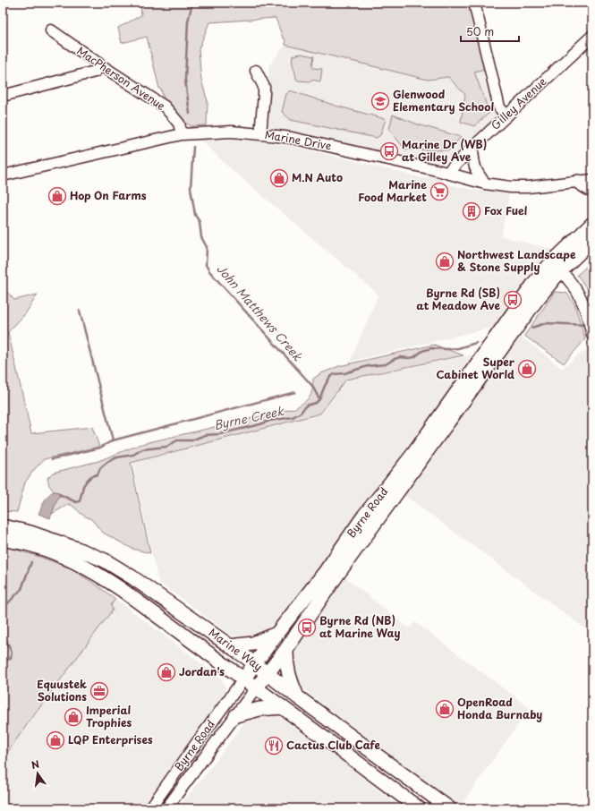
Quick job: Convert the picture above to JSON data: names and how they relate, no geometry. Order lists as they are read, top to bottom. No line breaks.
{"streets":{"main road":["Byrne Road","Marine Way"],"street":["MacPherson Avenue","Gilley Avenue","Marine Drive"]},"crossings":[["MacPherson Avenue","Marine Drive"],["Gilley Avenue","Marine Drive"],["Byrne Road","Marine Way"]],"water":["John Matthews Creek","Byrne Creek"],"places":{"school or university":["Glenwood Elementary School"],"bus stop":["Marine Dr (WB) at Gilley Ave","Byrne Rd (SB) at Meadow Ave","Byrne Rd (NB) at Marine Way"],"shop":["M.N Auto","Hop On Farms","Northwest Landscape & Stone Supply","Super Cabinet World","Jordan's","OpenRoad Honda Burnaby","Imperial Trophies","LQP Enterprises"],"supermarket":["Marine Food Market"],"building":["Fox Fuel"],"office":["Equustek Solutions"],"restaurant":["Cactus Club Cafe"]},"scale_bar":"50 m","north":"top"}
